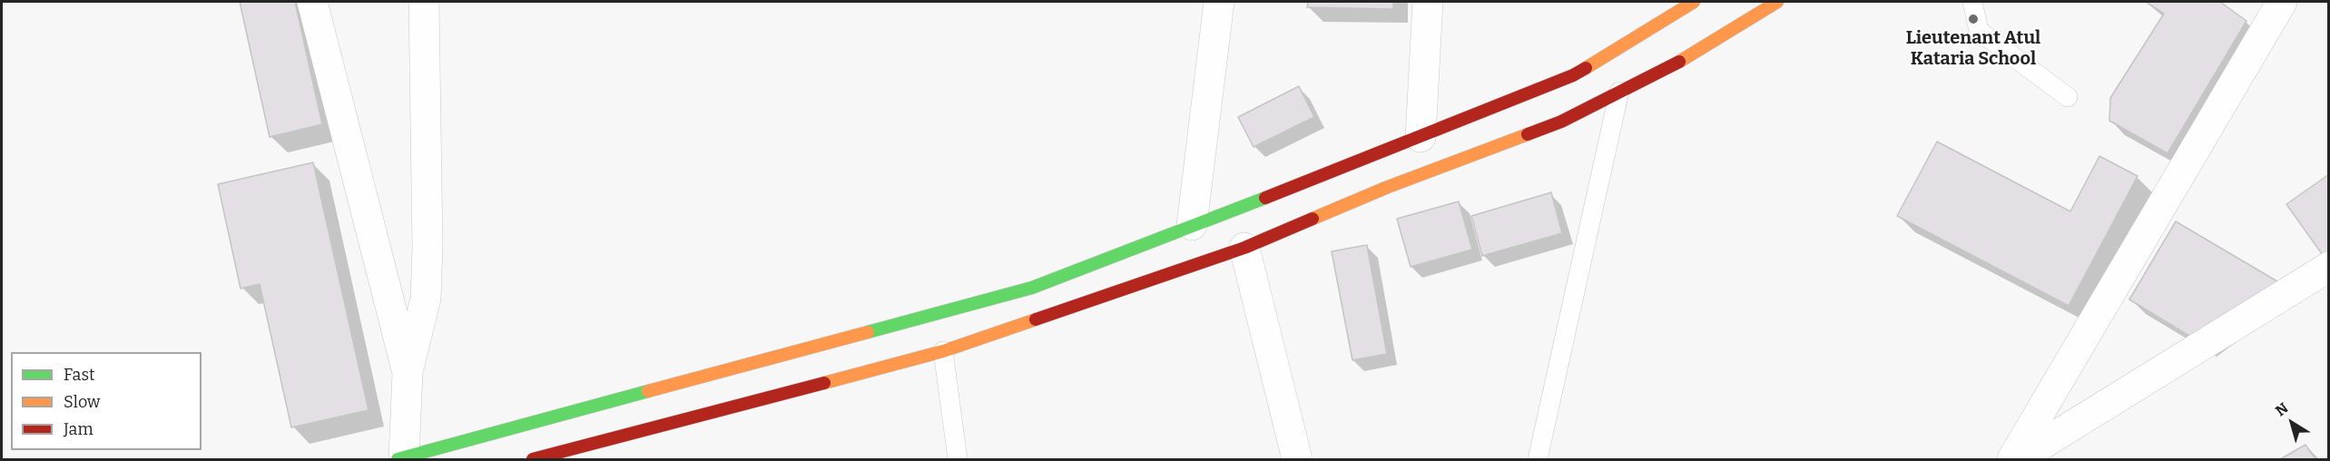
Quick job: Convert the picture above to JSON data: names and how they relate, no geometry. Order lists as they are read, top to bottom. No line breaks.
{"places":["Lieutenant Atul Kataria School"],"legend":["Fast","Slow","Jam"],"north":"top left"}
